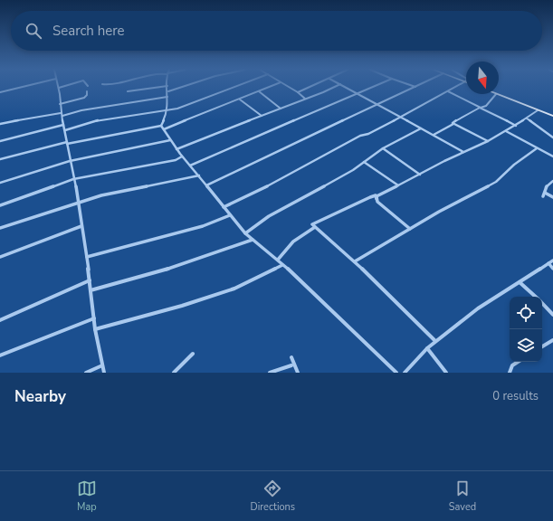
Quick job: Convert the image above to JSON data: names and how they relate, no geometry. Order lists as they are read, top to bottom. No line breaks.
{"north":"bottom","page":{"search":"Search here","heading":["Nearby","0 results"],"nav":["Map","Directions","Saved"]}}
